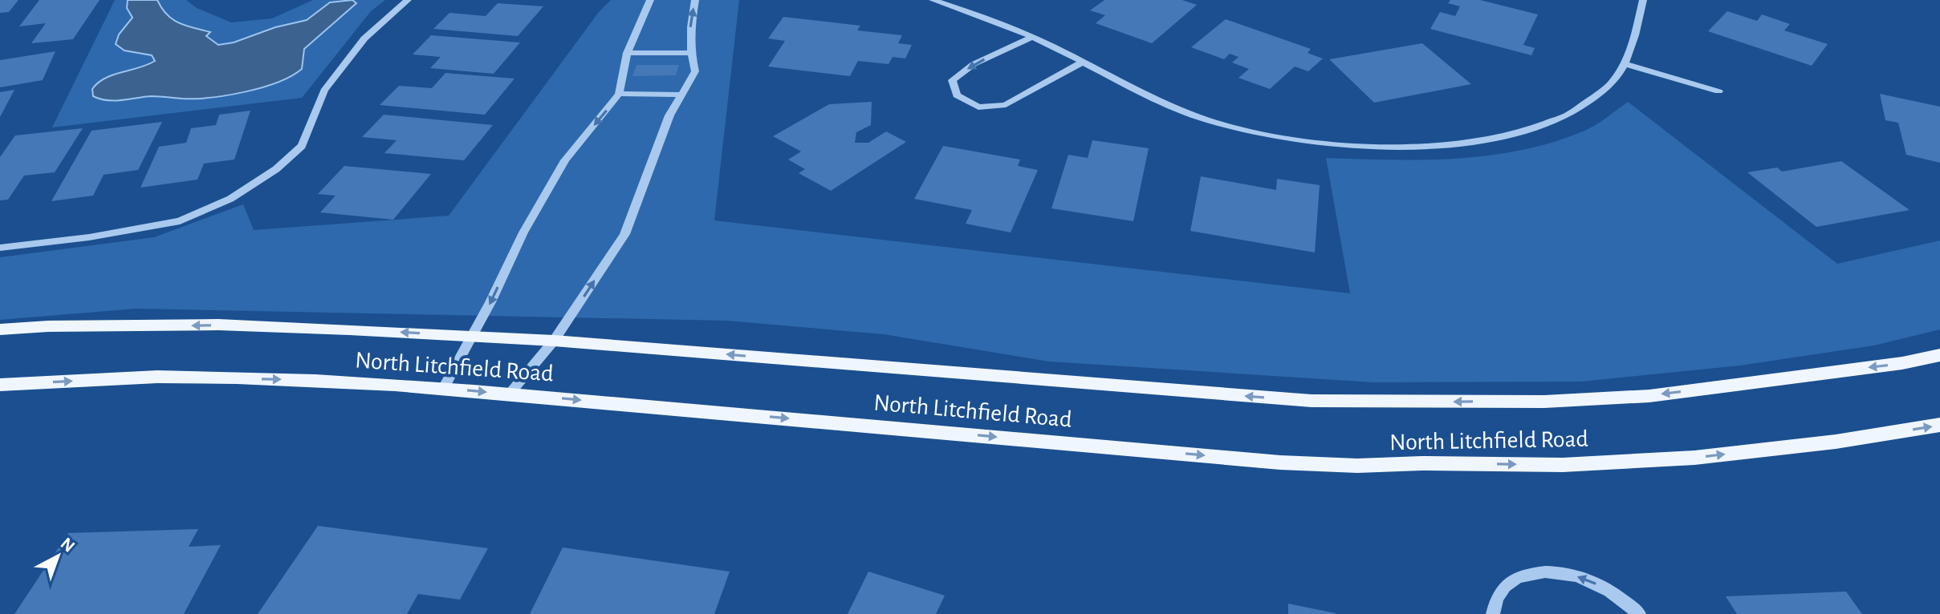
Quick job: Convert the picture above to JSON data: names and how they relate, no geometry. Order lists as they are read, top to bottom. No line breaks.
{"streets":{"main road":["North Litchfield Road"]},"north":"top right"}
